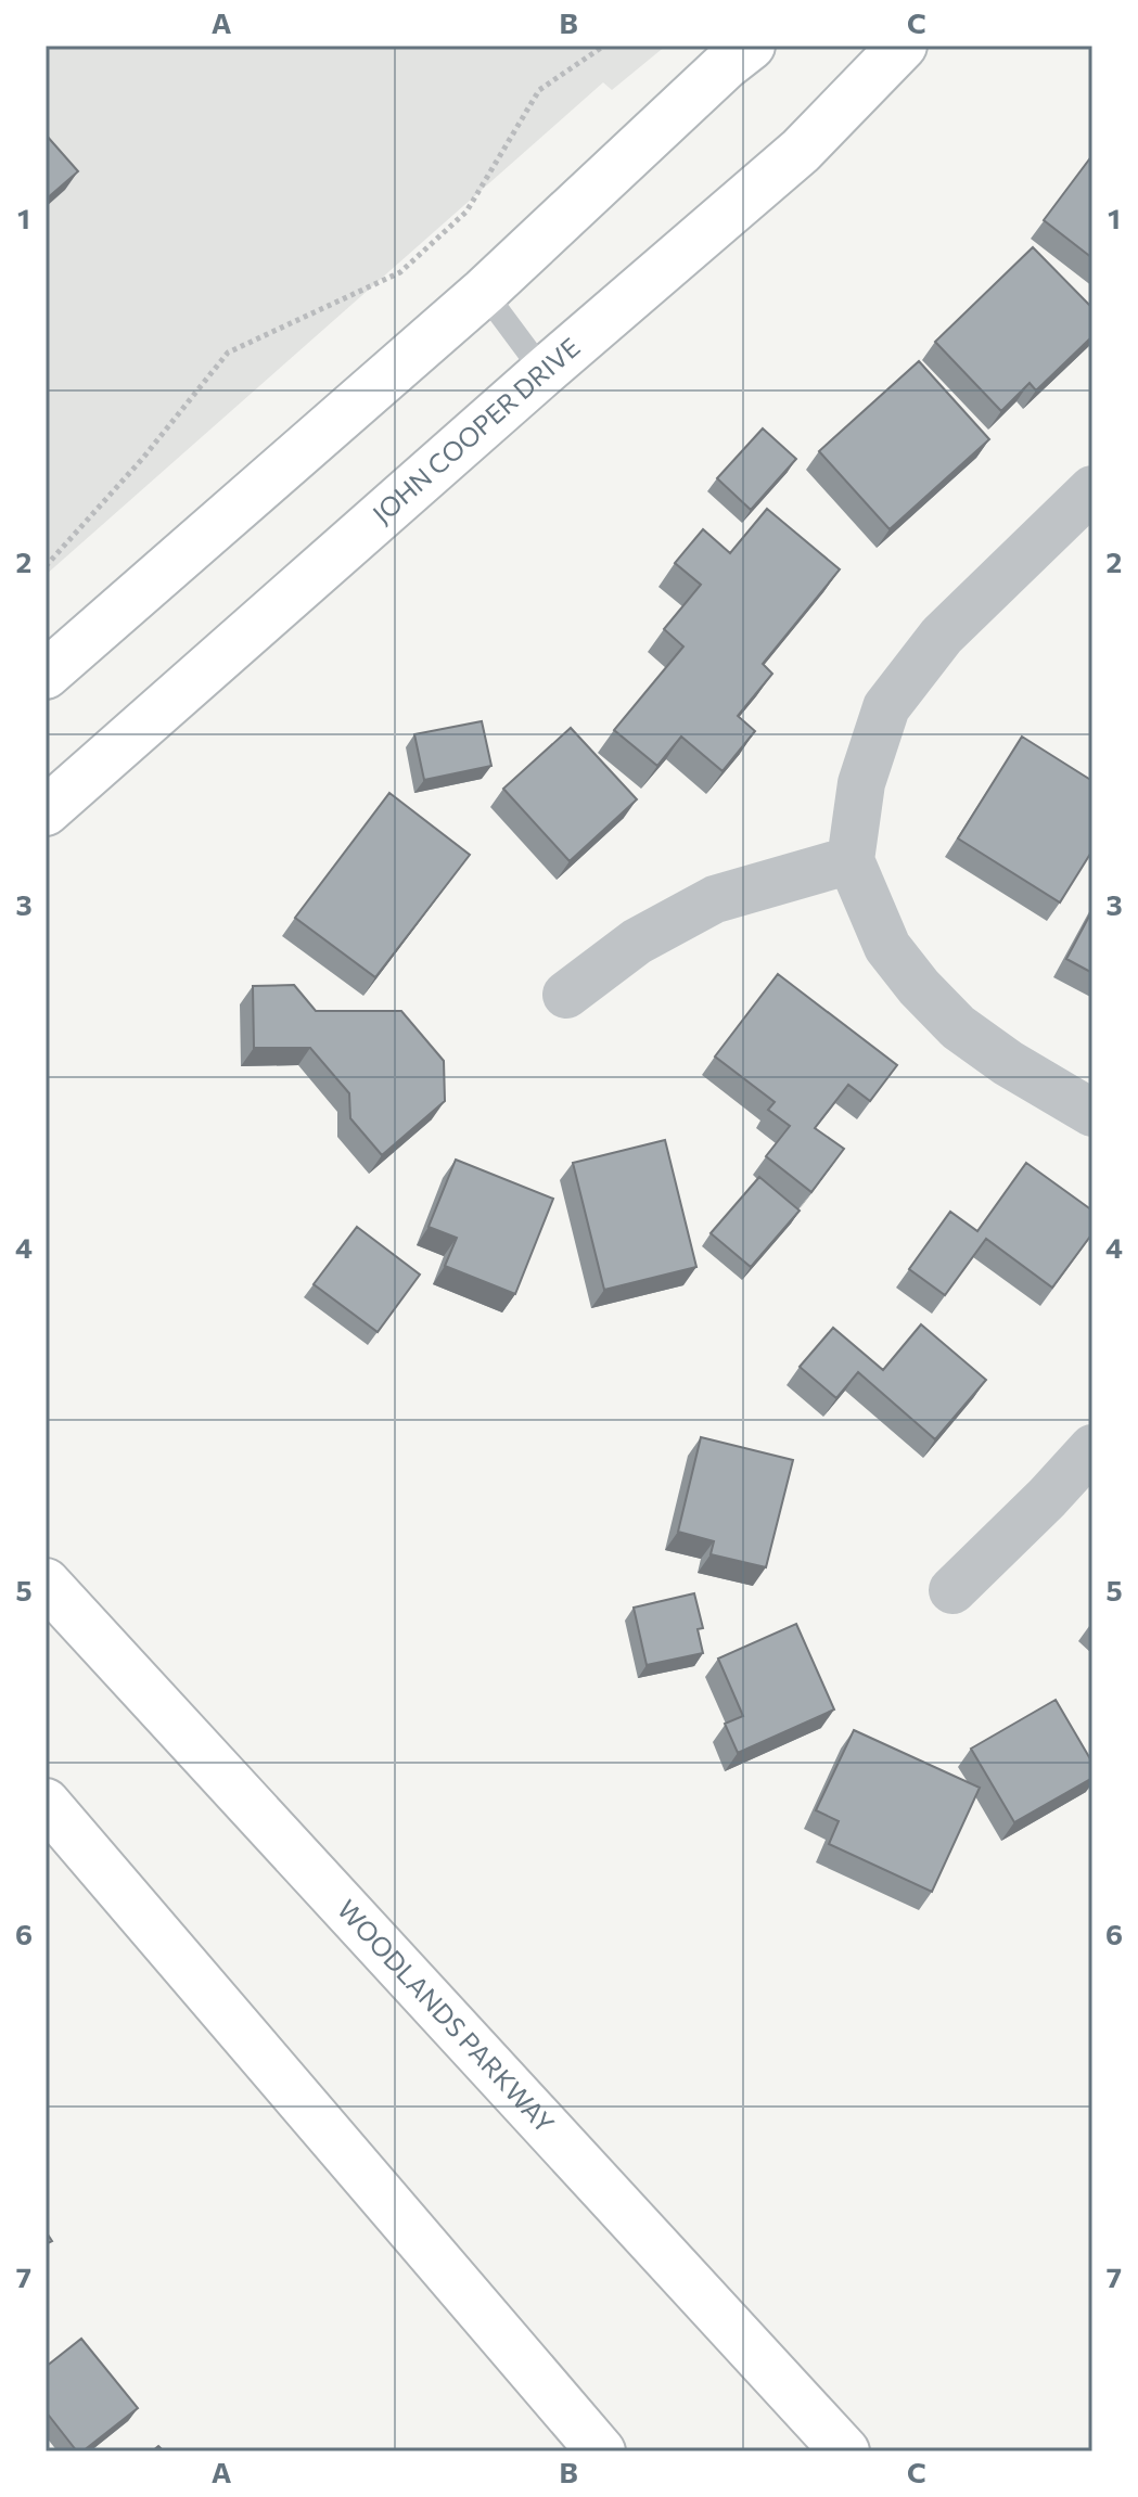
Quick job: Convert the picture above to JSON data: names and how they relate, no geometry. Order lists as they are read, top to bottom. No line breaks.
{"streets":{"street":["JOHN COOPER DRIVE","WOODLANDS PARKWAY"]},"grid":{"columns":["A","B","C"],"rows":["1","2","3","4","5","6","7"]}}
